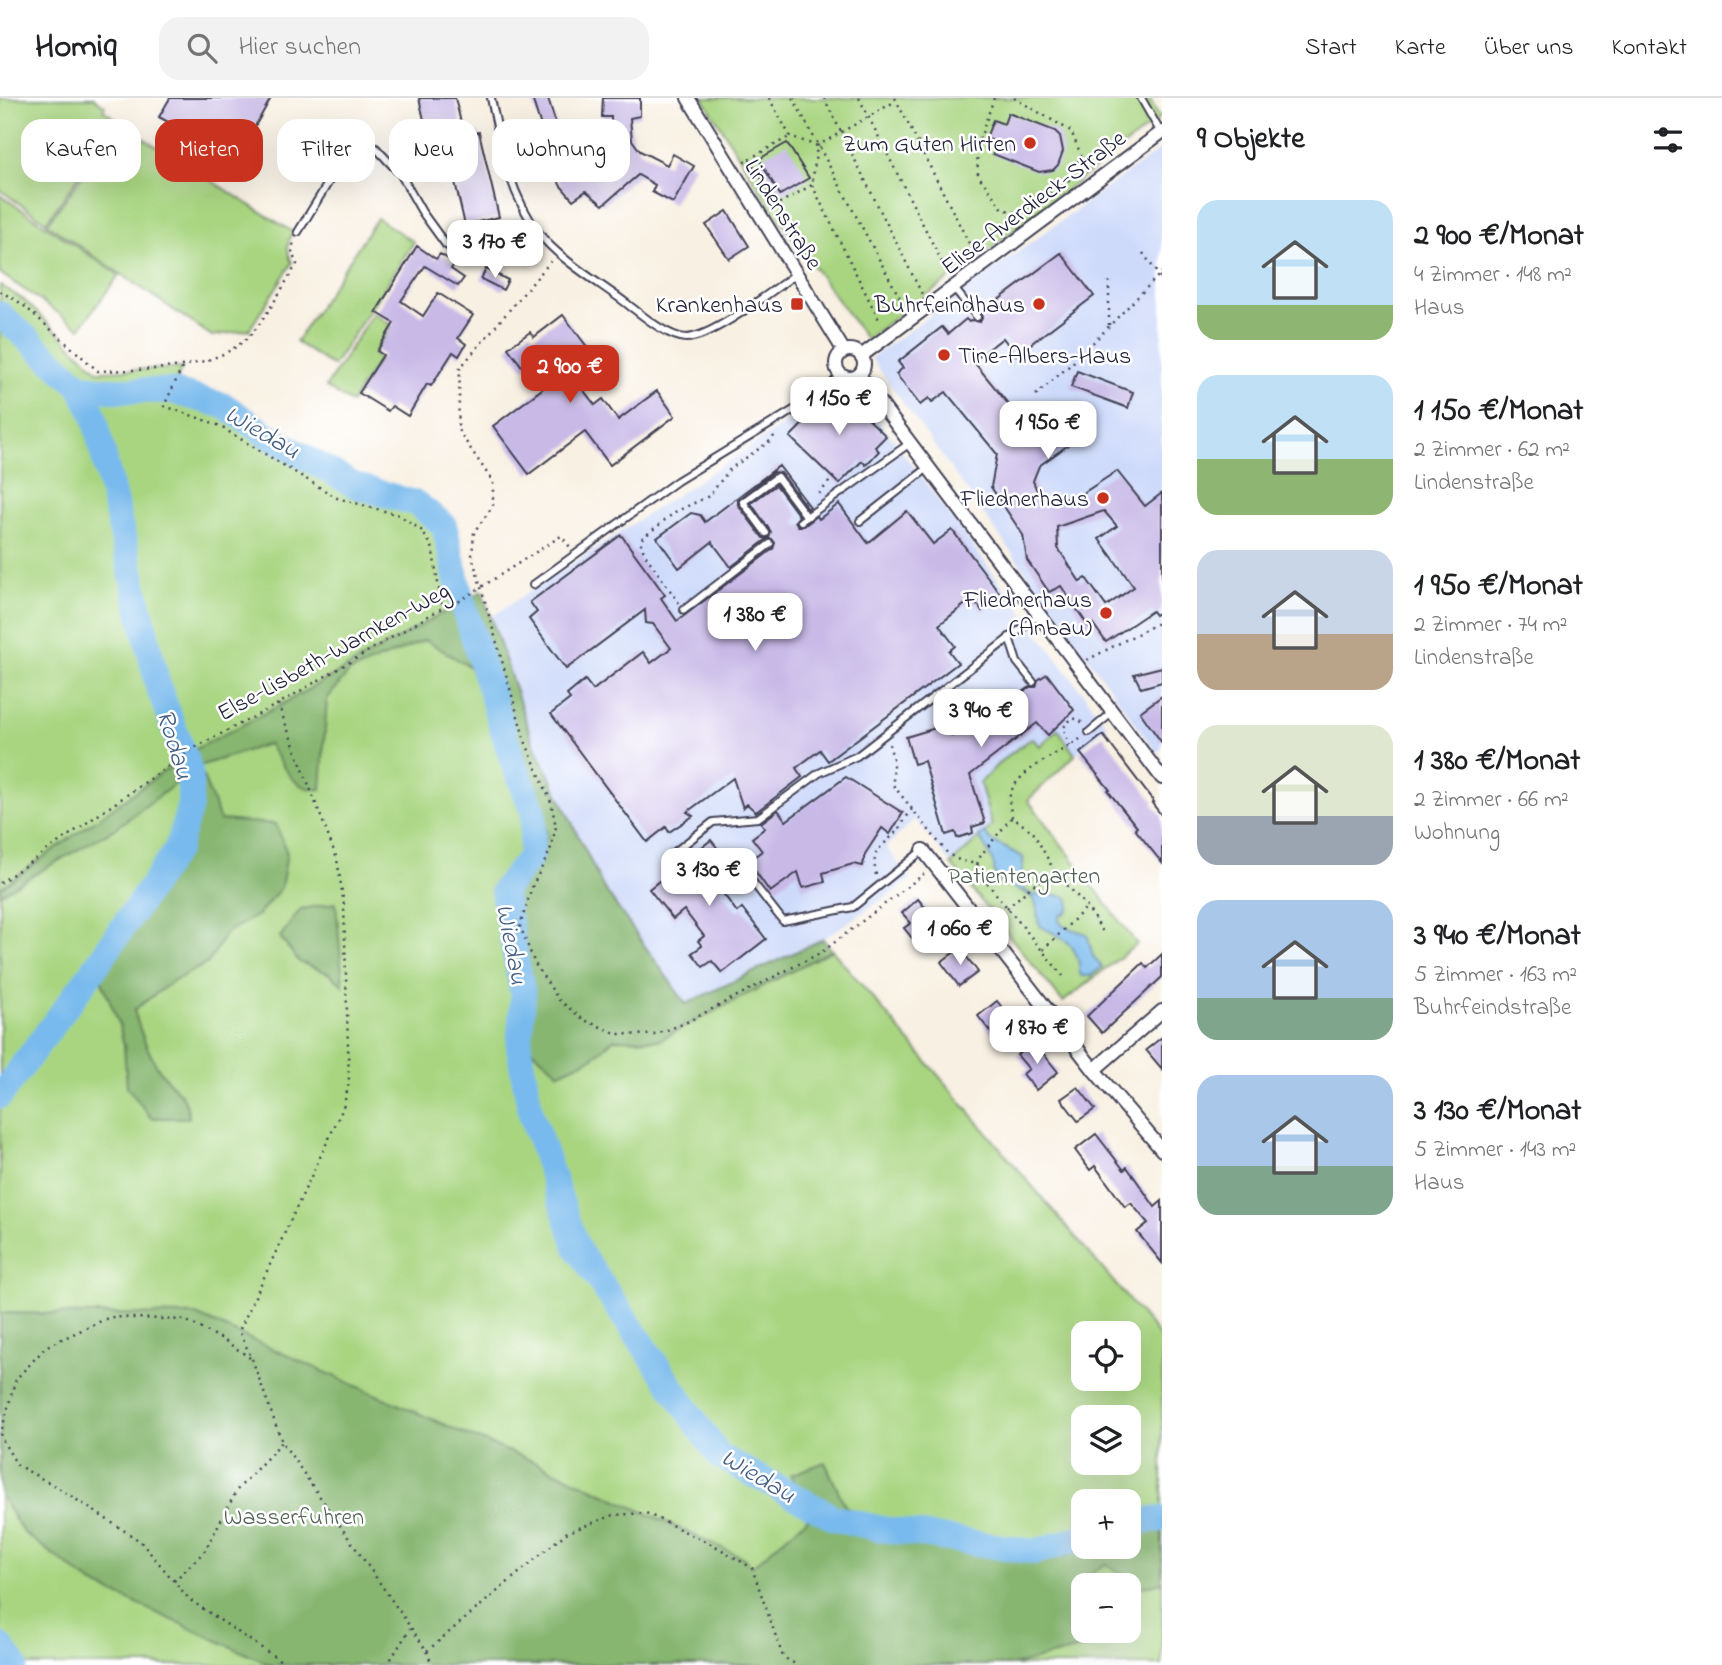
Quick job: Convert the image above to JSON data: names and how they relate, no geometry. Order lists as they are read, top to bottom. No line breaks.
{"streets":{"street":["Elise-Averdieck-Straße","Lindenstraße"],"path":["Else-Lisbeth-Warnken-Weg"]},"crossings":[["Elise-Averdieck-Straße","Lindenstraße"]],"water":["Wiedau","Rodau"],"parks":["Patientengarten","Wasserfuhren"],"places":{"other":["Zum Guten Hirten","Buhrfeindhaus","Tine-Albers-Haus","Fliednerhaus","Fliednerhaus (Anbau)"],"transit":["Krankenhaus"]},"page":{"header":"Homiq","search":"Hier suchen","nav":["Start","Karte","Über uns","Kontakt"],"heading":"9 Objekte","chip":["Kaufen","Mieten","Filter","Neu","Wohnung"],"list":[{"name":"2 900 €/Monat","note":"4 Zimmer · 148 m² · Haus"},{"name":"1 150 €/Monat","note":"2 Zimmer · 62 m² · Lindenstraße"},{"name":"1 950 €/Monat","note":"2 Zimmer · 74 m² · Lindenstraße"},{"name":"1 380 €/Monat","note":"2 Zimmer · 66 m² · Wohnung"},{"name":"3 940 €/Monat","note":"5 Zimmer · 163 m² · Buhrfeindstraße"},{"name":"3 130 €/Monat","note":"5 Zimmer · 143 m² · Haus"}],"price":["3 170 €","2 900 €","1 150 €","1 950 €","1 380 €","3 940 €","3 130 €","1 060 €","1 870 €"],"map_buttons":["+","−"]}}
